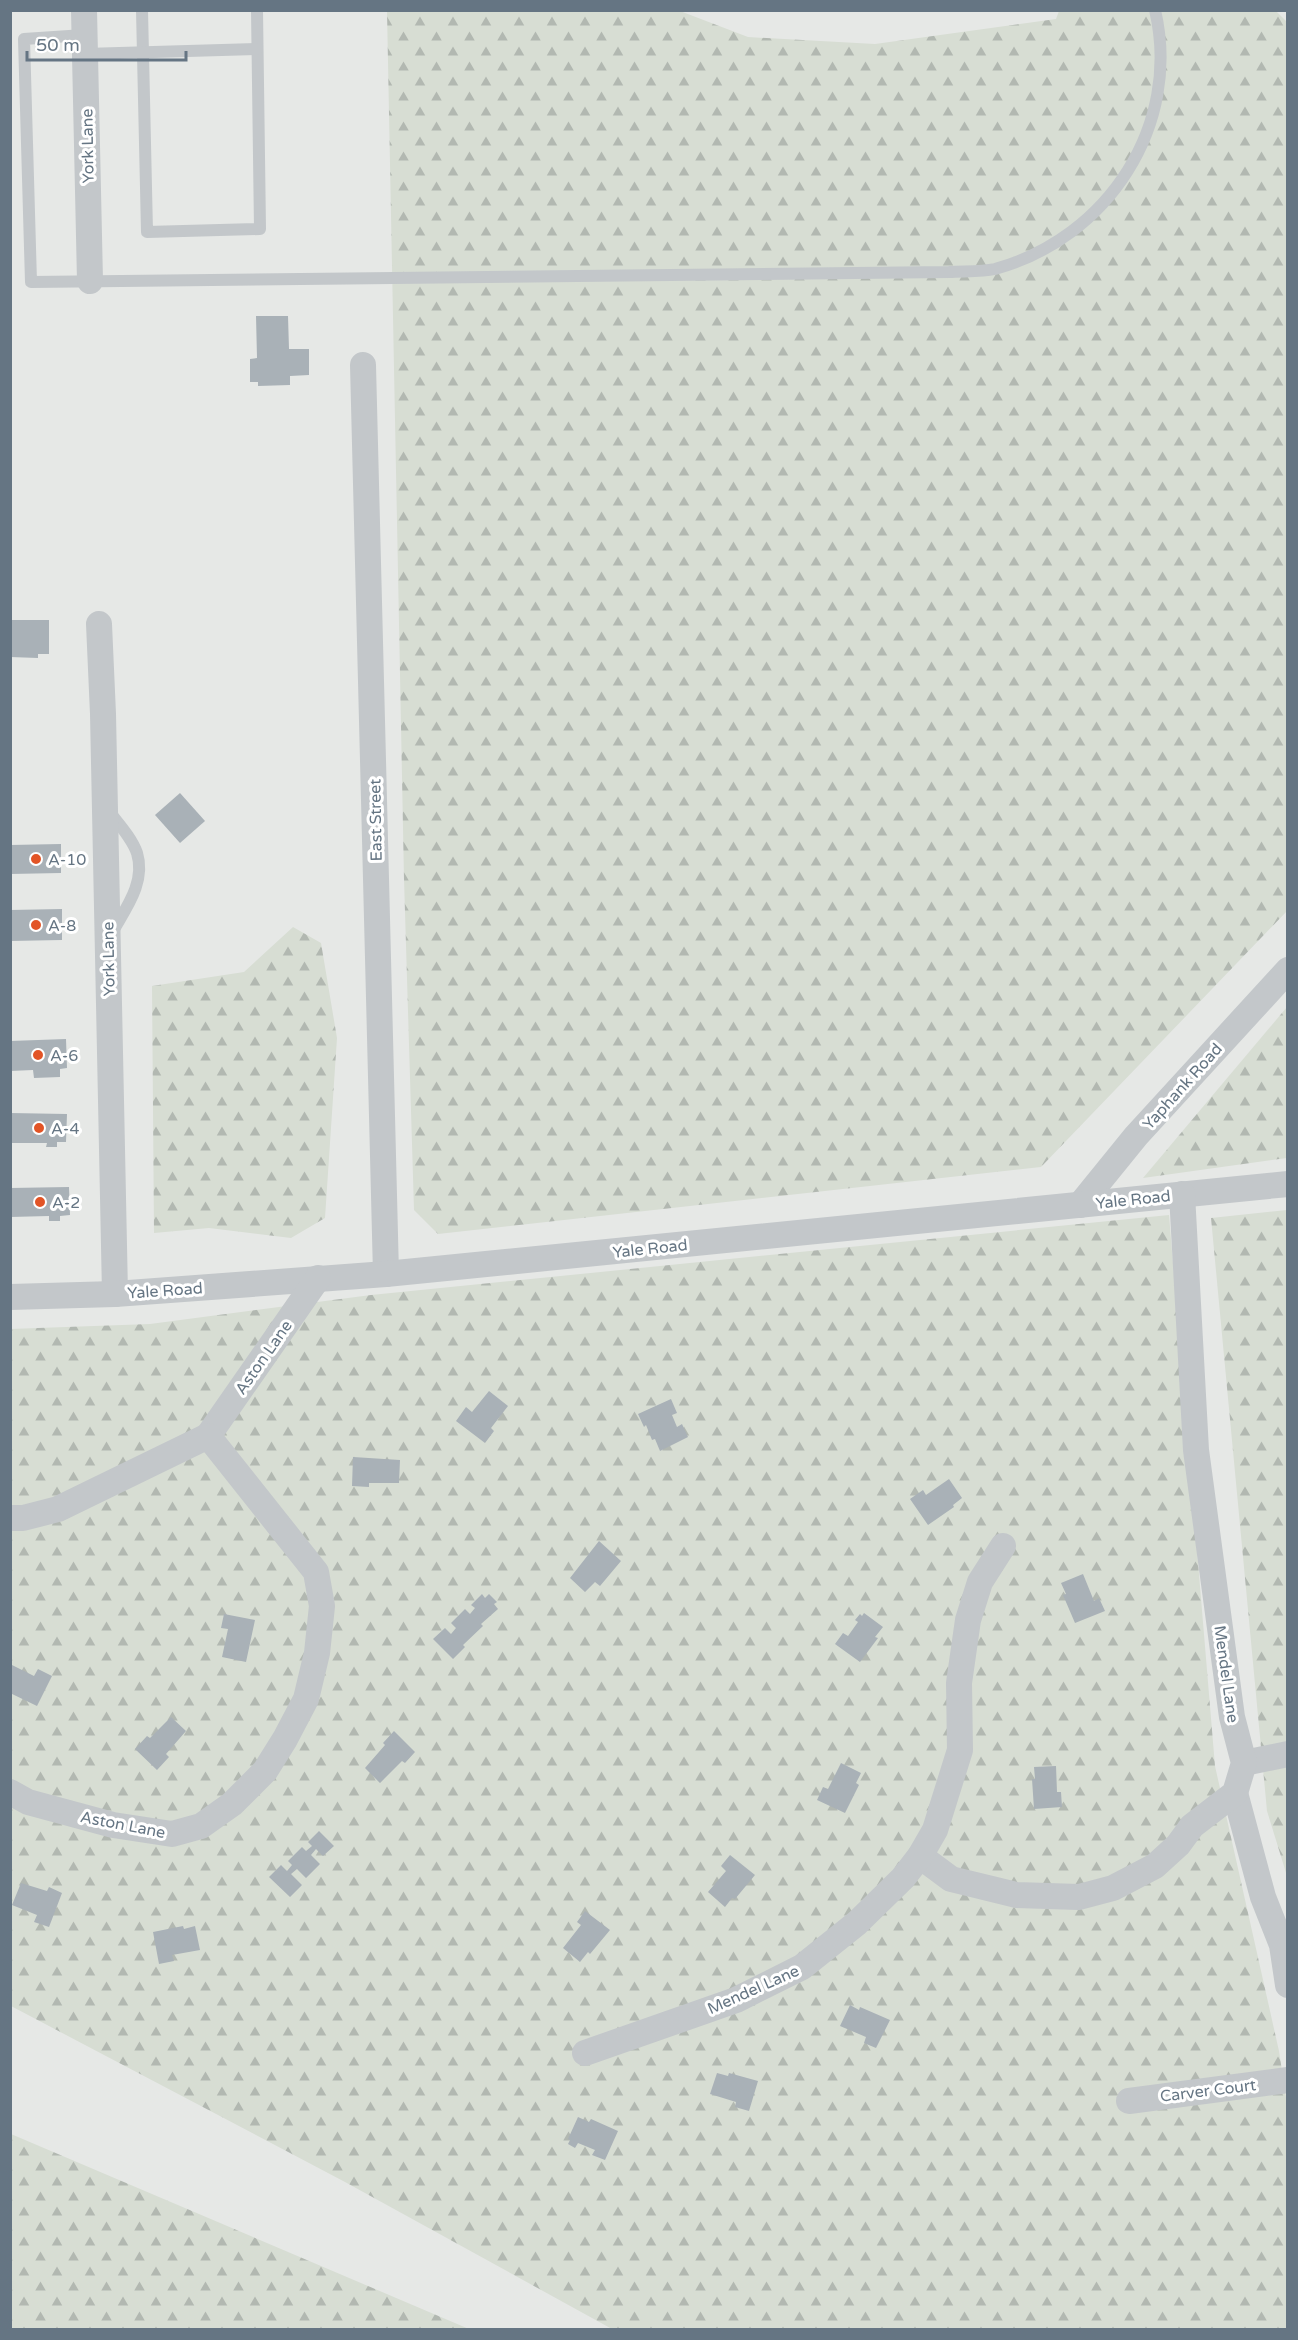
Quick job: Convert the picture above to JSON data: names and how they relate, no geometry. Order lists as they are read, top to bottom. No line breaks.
{"streets":{"street":["York Lane","East Street","Yaphank Road","Yale Road","Aston Lane","Mendel Lane","Carver Court"]},"crossings":[["York Lane","Yale Road"],["East Street","Yale Road"],["Yaphank Road","Yale Road"],["Yale Road","Aston Lane"],["Yale Road","Mendel Lane"]],"places":["A-10","A-8","A-6","A-4","A-2"],"scale_bar":"50 m"}
